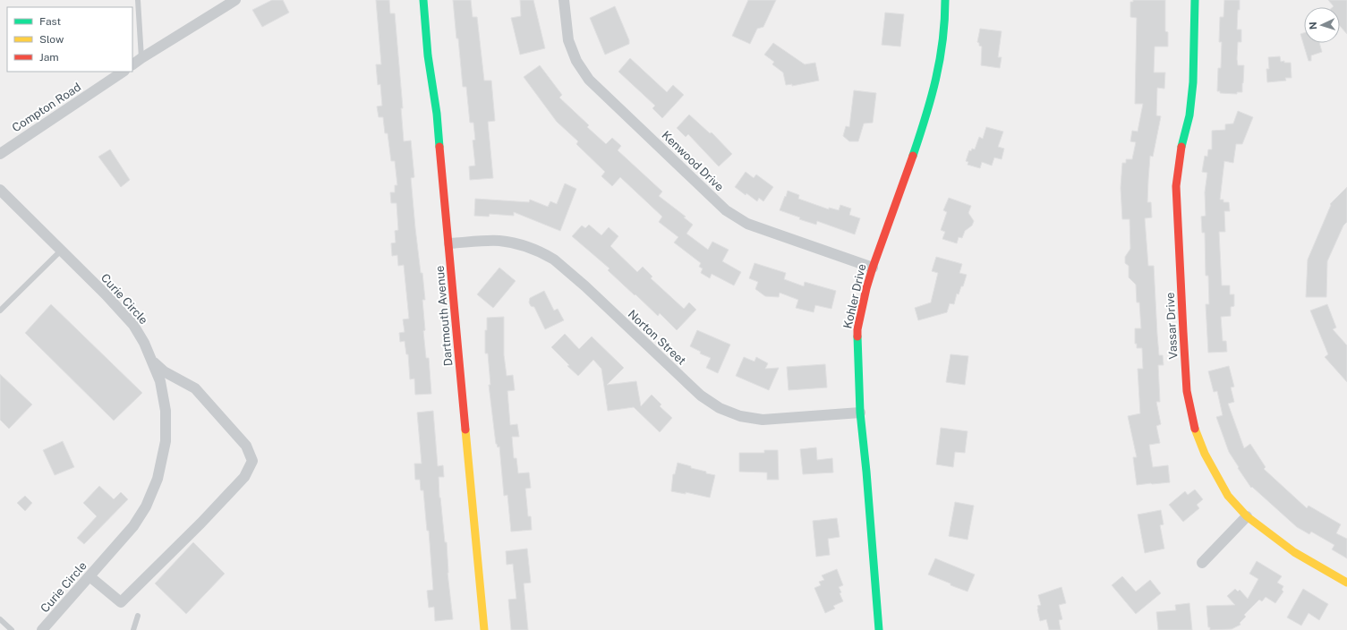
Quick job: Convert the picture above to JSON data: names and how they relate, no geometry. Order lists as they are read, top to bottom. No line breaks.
{"streets":{"street":["Compton Road","Kenwood Drive","Kohler Drive","Curie Circle","Dartmouth Avenue","Vassar Drive","Norton Street"]},"crossings":[["Kenwood Drive","Kohler Drive"],["Kohler Drive","Norton Street"],["Dartmouth Avenue","Norton Street"]],"legend":["Fast","Slow","Jam"],"north":"left"}
